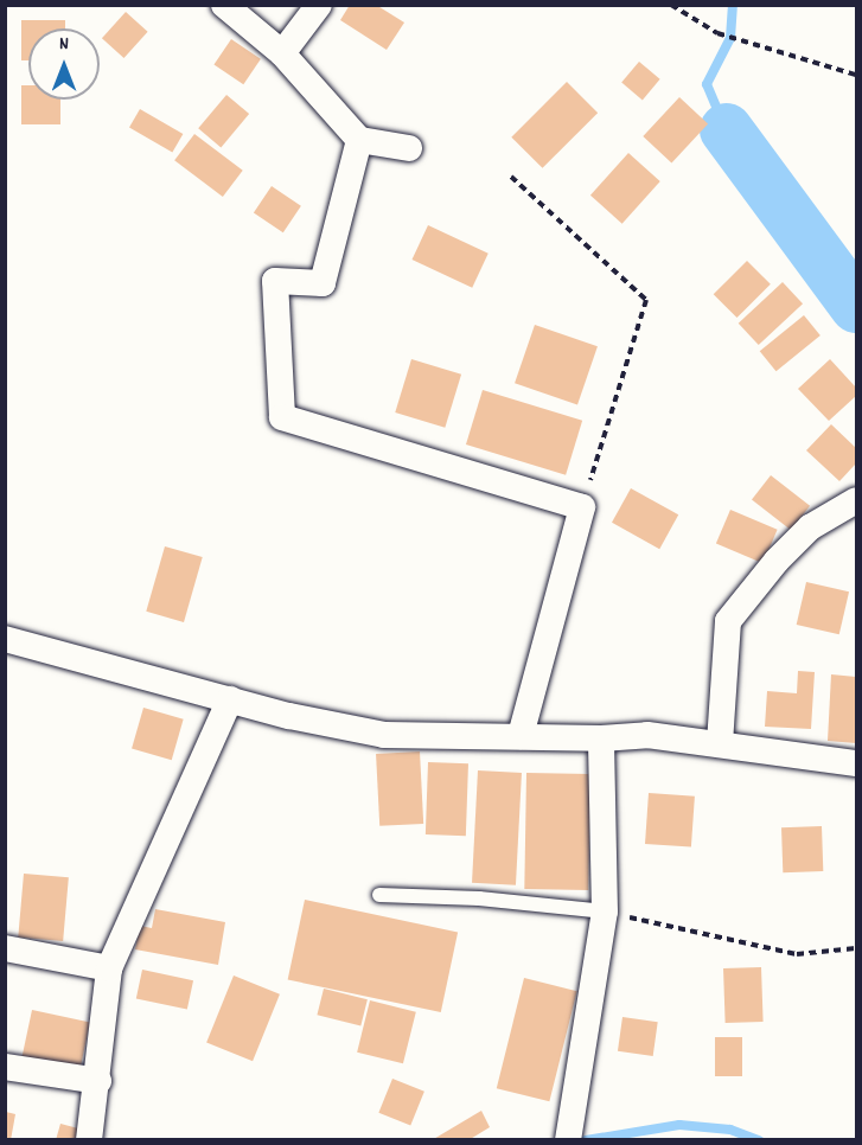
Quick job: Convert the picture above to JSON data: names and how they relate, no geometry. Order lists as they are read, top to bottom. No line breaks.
{"north":"top"}
